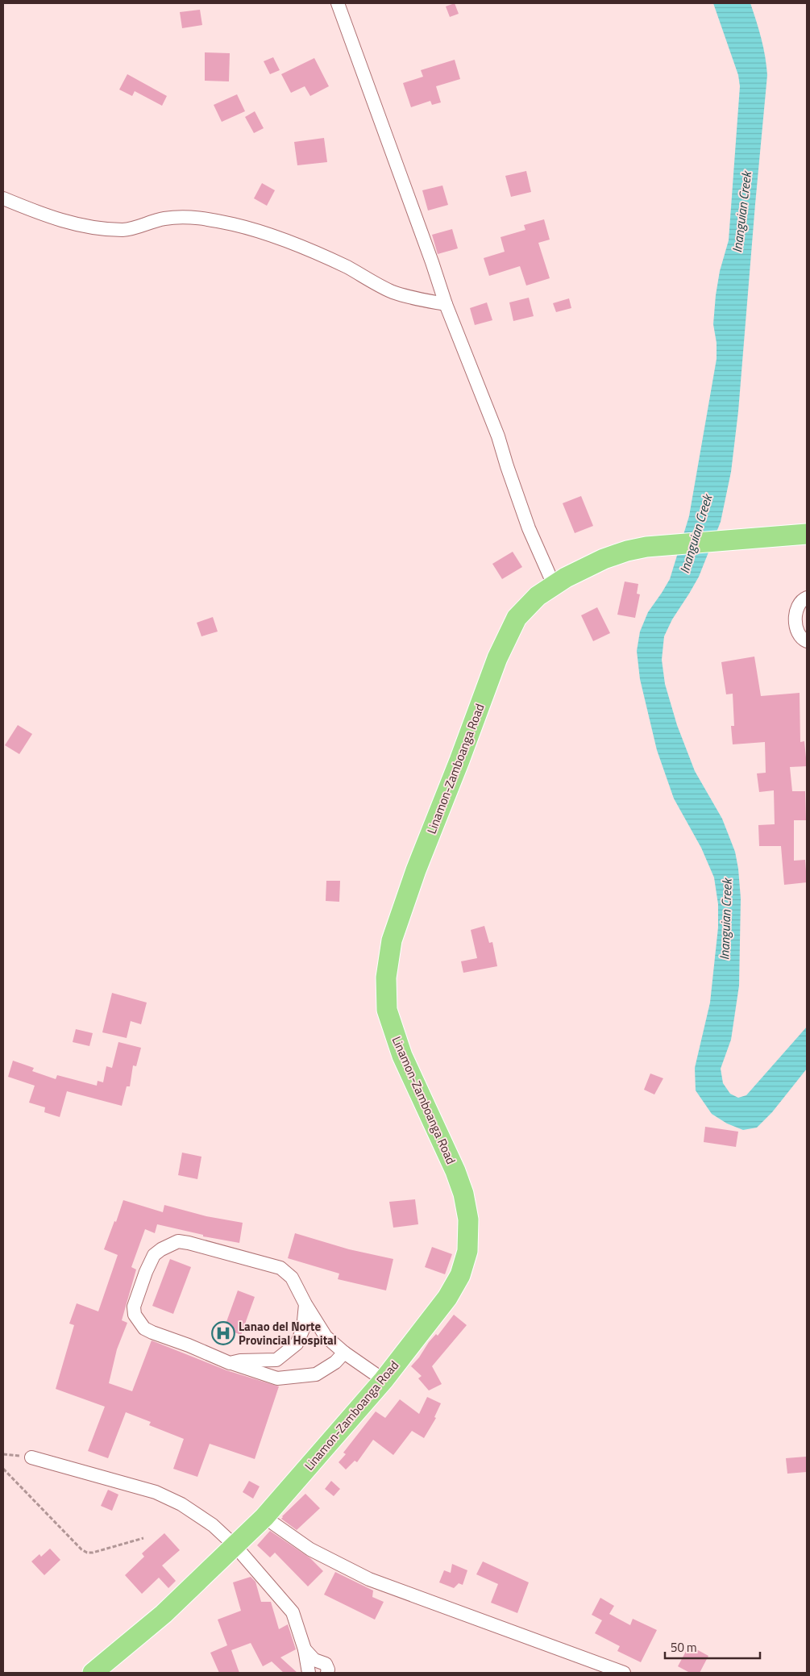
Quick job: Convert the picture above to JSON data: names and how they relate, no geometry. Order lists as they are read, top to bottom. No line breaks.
{"streets":{"highway":["Linamon-Zamboanga Road"]},"water":["Inanguian Creek"],"places":{"hospital":["Lanao del Norte Provincial Hospital"]},"scale_bar":"50 m"}
